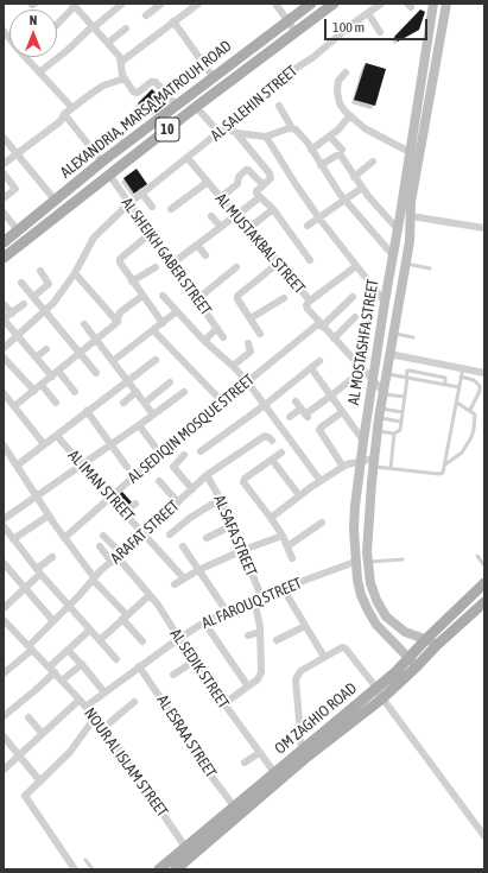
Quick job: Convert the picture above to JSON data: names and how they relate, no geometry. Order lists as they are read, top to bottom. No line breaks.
{"streets":{"main road":["ALEXANDRIA, MARSA MATROUH ROAD","10","OM ZAGHIO ROAD"],"street":["AL SALEHIN STREET","AL MUSTAKBAL STREET","AL SHEIKH GABER STREET","AL MOSTASHFA STREET","AL SEDIQIN MOSQUE STREET","AL IMAN STREET","ARAFAT STREET","AL SAFA STREET","AL FAROUQ STREET","AL SEDIK STREET","AL ESRAA STREET","NOUR AL ISLAM STREET"]},"crossings":[["AL SALEHIN STREET","AL MUSTAKBAL STREET"],["AL SALEHIN STREET","AL SHEIKH GABER STREET"],["ALEXANDRIA, MARSA MATROUH ROAD","AL SHEIKH GABER STREET"],["AL MUSTAKBAL STREET","AL MOSTASHFA STREET"],["AL MUSTAKBAL STREET","AL SEDIQIN MOSQUE STREET"],["AL MOSTASHFA STREET","AL FAROUQ STREET"],["AL MOSTASHFA STREET","OM ZAGHIO ROAD"],["AL SEDIQIN MOSQUE STREET","AL IMAN STREET"],["AL IMAN STREET","ARAFAT STREET"],["ARAFAT STREET","AL SAFA STREET"],["ARAFAT STREET","AL SEDIK STREET"],["ARAFAT STREET","NOUR AL ISLAM STREET"],["AL SAFA STREET","AL FAROUQ STREET"],["AL FAROUQ STREET","AL SEDIK STREET"],["AL FAROUQ STREET","AL ESRAA STREET"],["AL FAROUQ STREET","NOUR AL ISLAM STREET"],["AL SEDIK STREET","OM ZAGHIO ROAD"],["OM ZAGHIO ROAD","AL ESRAA STREET"],["OM ZAGHIO ROAD","NOUR AL ISLAM STREET"]],"scale_bar":"100 m","north":"top"}
